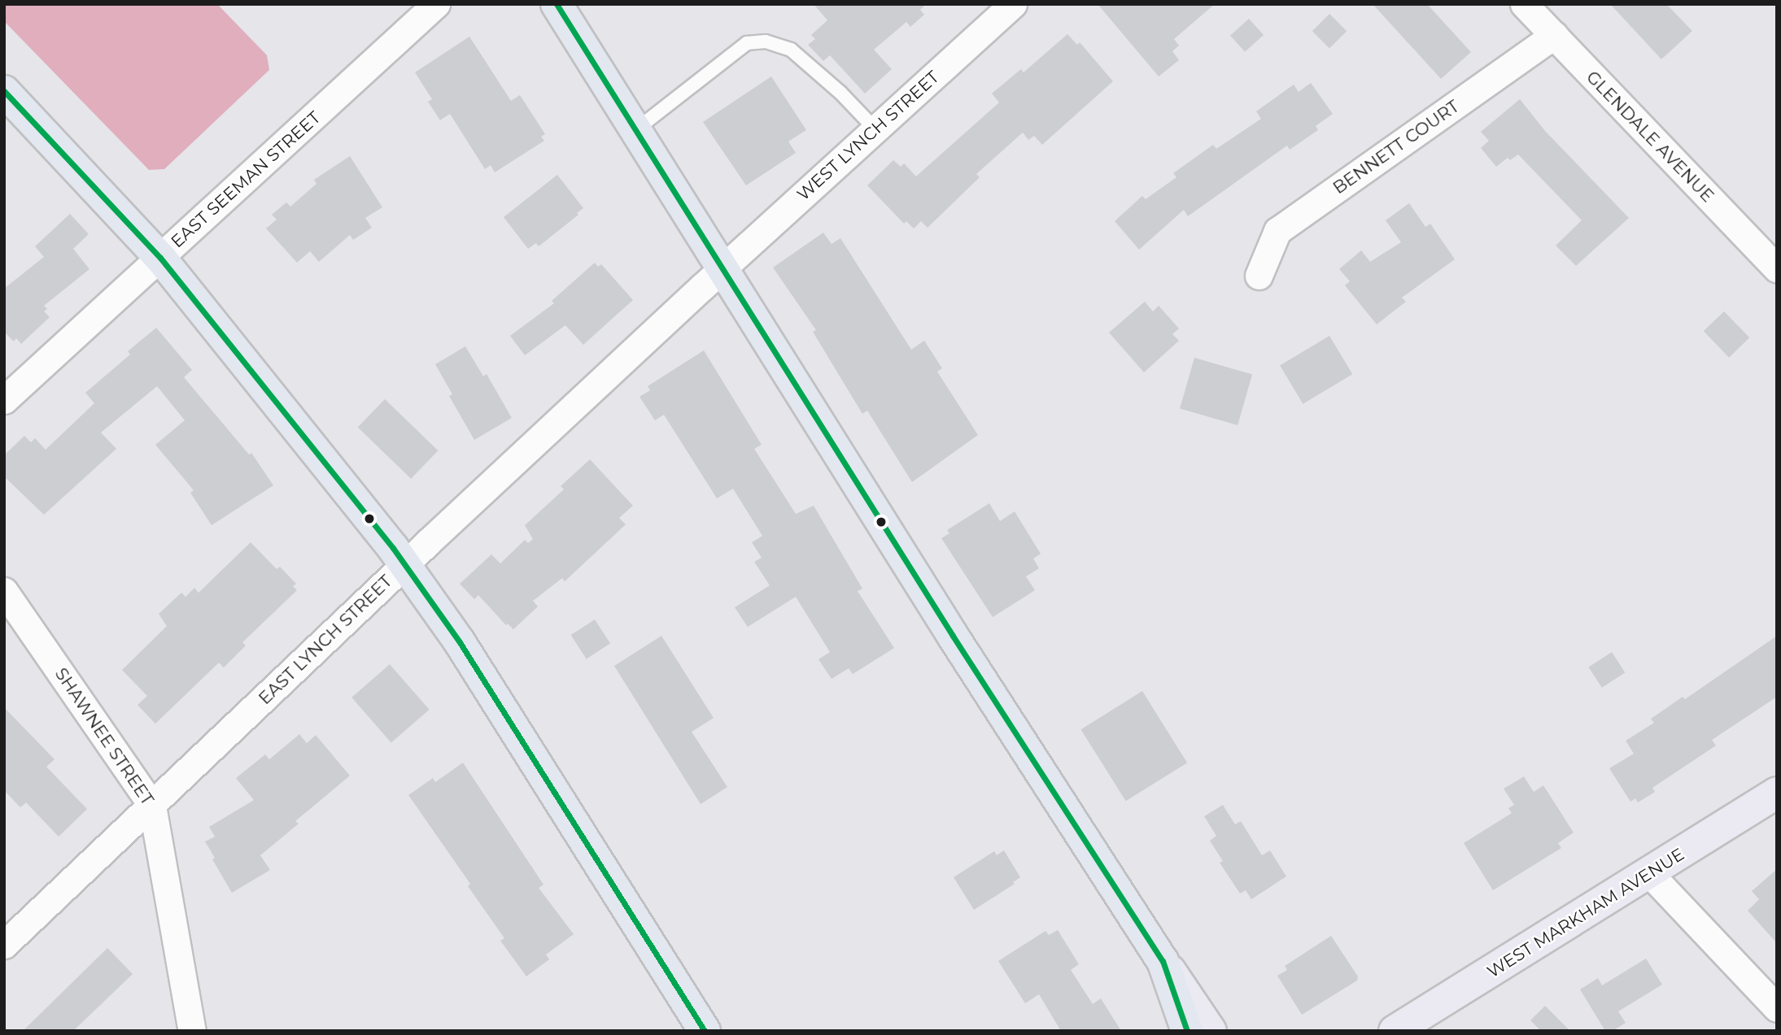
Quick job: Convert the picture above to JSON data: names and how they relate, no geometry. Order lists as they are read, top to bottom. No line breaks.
{"streets":{"street":["WEST LYNCH STREET","GLENDALE AVENUE","BENNETT COURT","EAST SEEMAN STREET","EAST LYNCH STREET","SHAWNEE STREET","WEST MARKHAM AVENUE"]},"crossings":[["WEST LYNCH STREET","EAST LYNCH STREET"],["GLENDALE AVENUE","BENNETT COURT"],["EAST LYNCH STREET","SHAWNEE STREET"]]}
